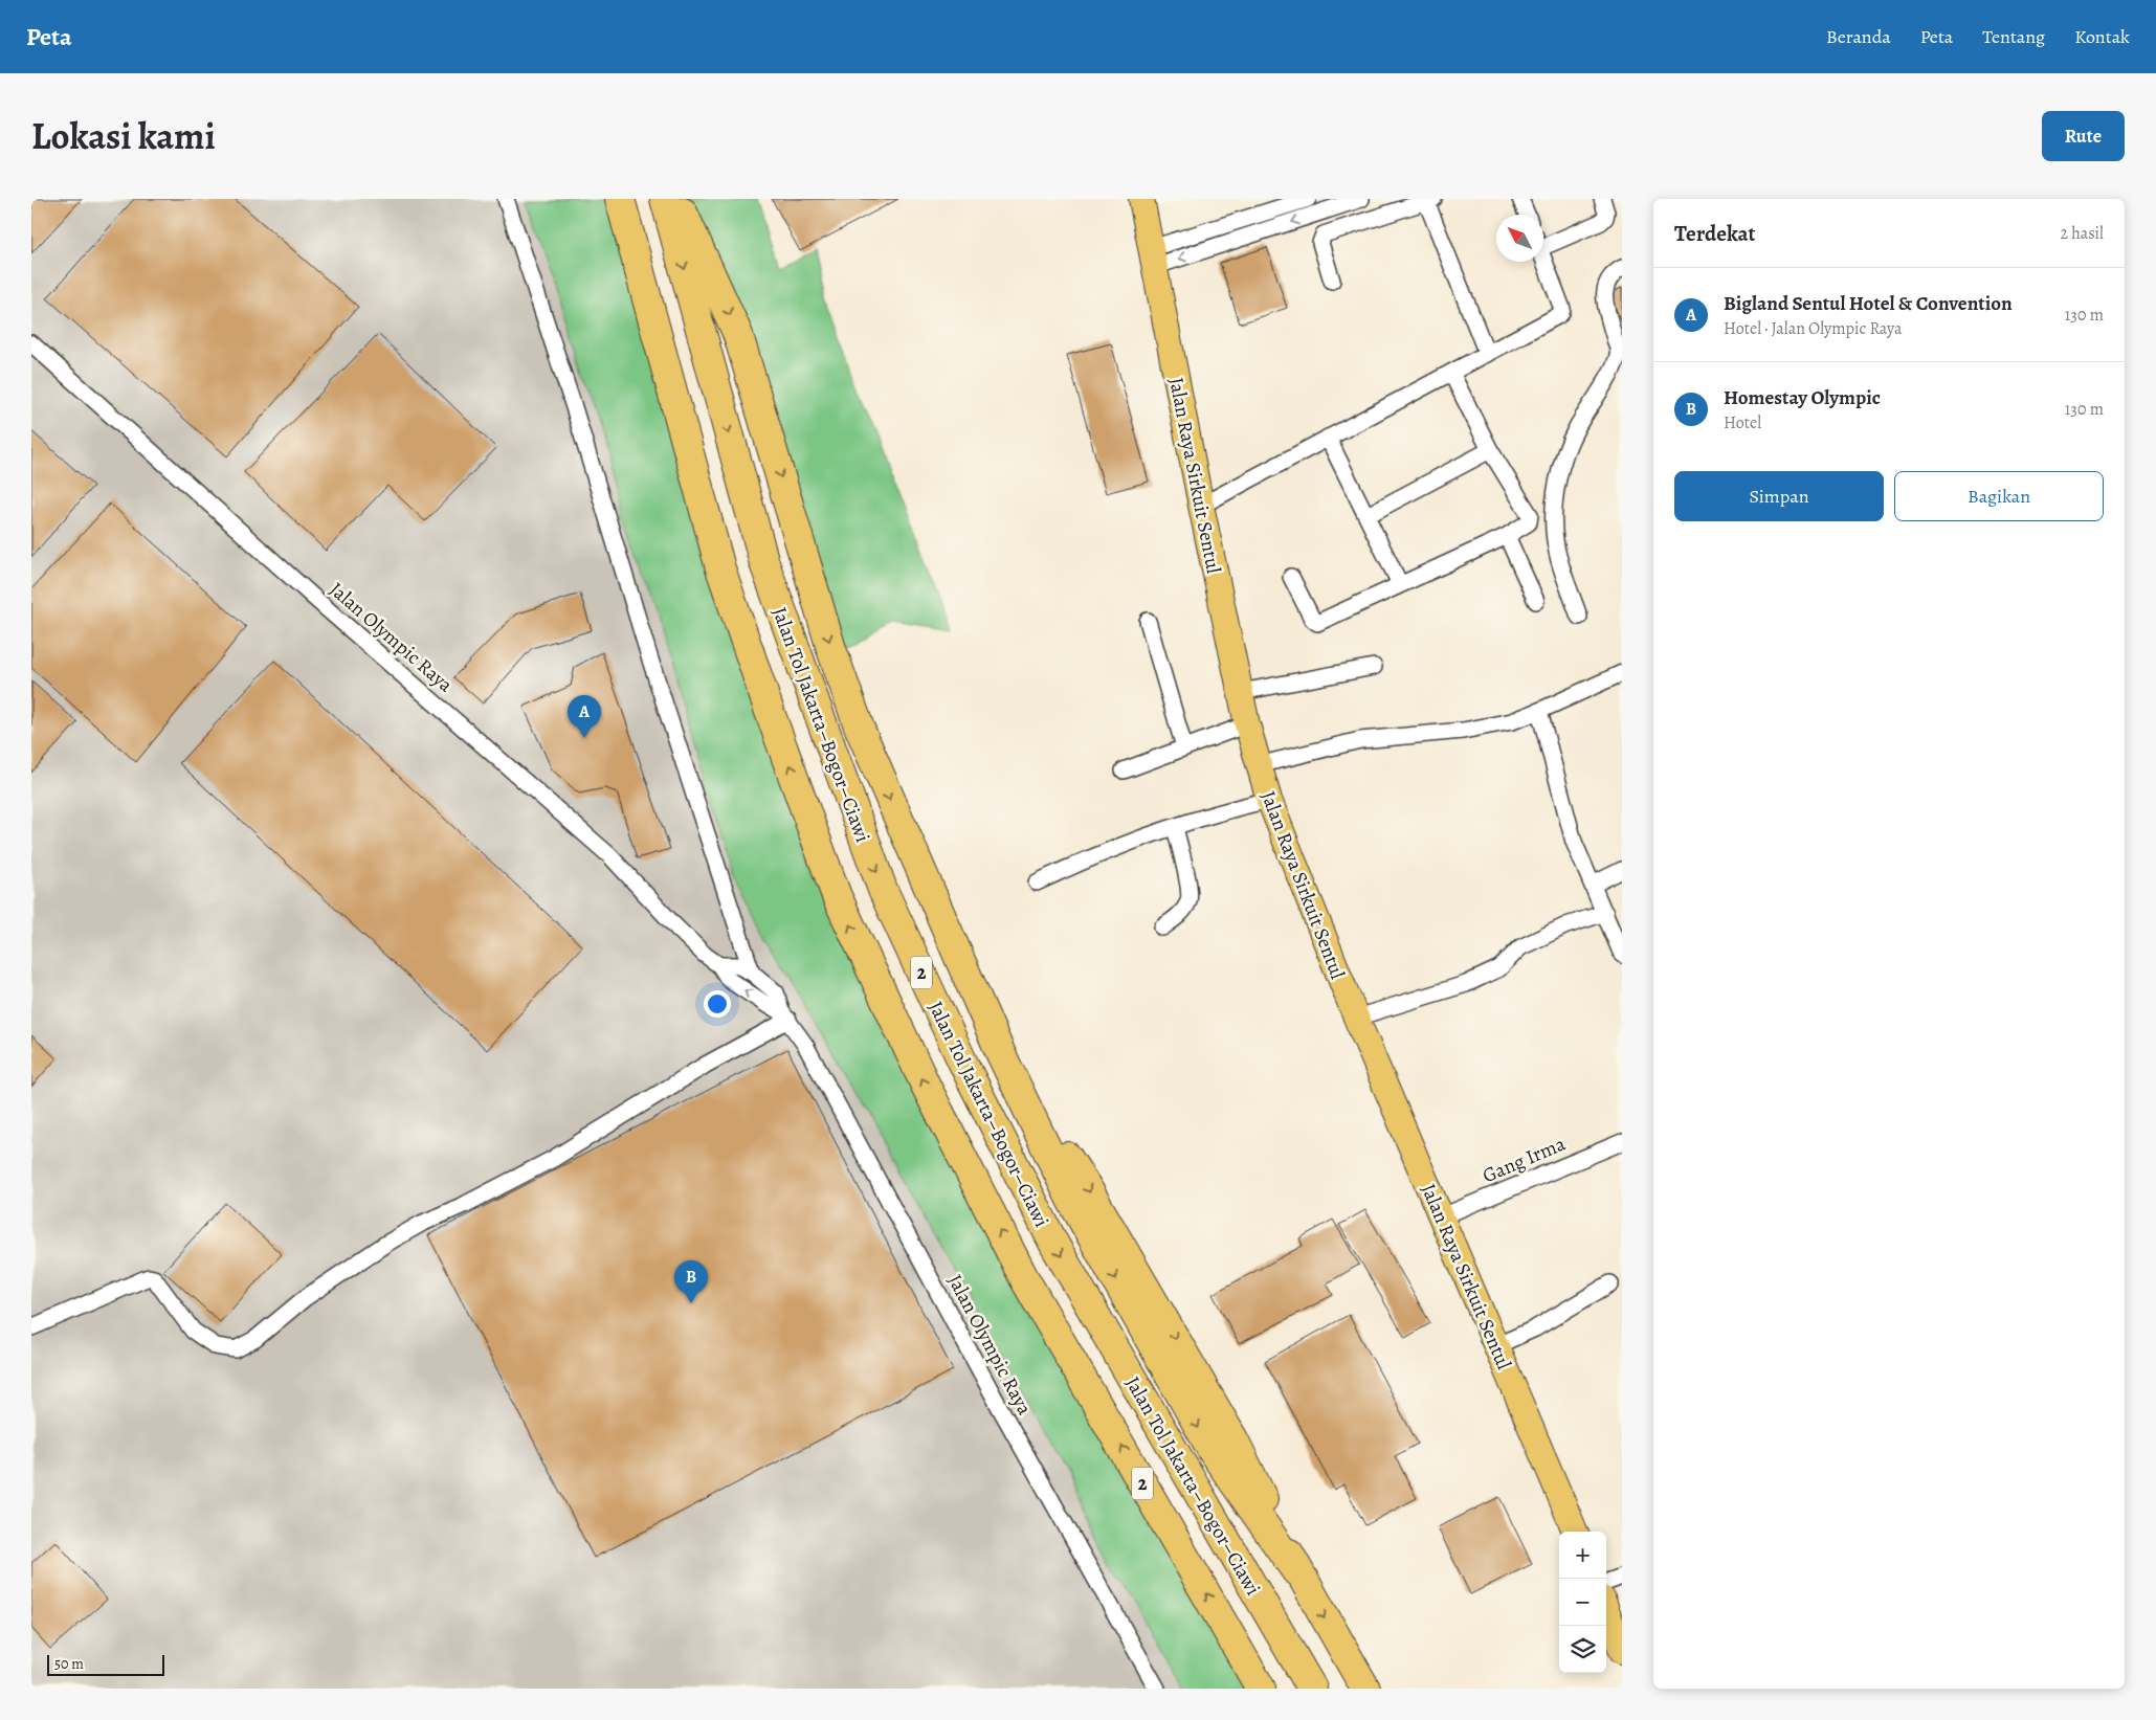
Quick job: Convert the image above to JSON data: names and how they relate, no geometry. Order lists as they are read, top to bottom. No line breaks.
{"streets":{"highway":["Jalan Tol Jakarta–Bogor–Ciawi","2"],"main road":["Jalan Raya Sirkuit Sentul"],"street":["Jalan Olympic Raya","Gang Irma"]},"crossings":[["Jalan Raya Sirkuit Sentul","Gang Irma"]],"scale_bar":"50 m","north":"top left","page":{"header":"Peta","nav":["Beranda","Peta","Tentang","Kontak"],"title":"Lokasi kami","buttons":["Rute",["Simpan","Bagikan"]],"heading":["Terdekat","2 hasil"],"list":[{"mark":"A","name":"Bigland Sentul Hotel & Convention","note":"Hotel · Jalan Olympic Raya","value":"130 m"},{"mark":"B","name":"Homestay Olympic","note":"Hotel","value":"130 m"}],"pins":["A","B"],"map_buttons":["+","−"],"scale":"50 m"}}
